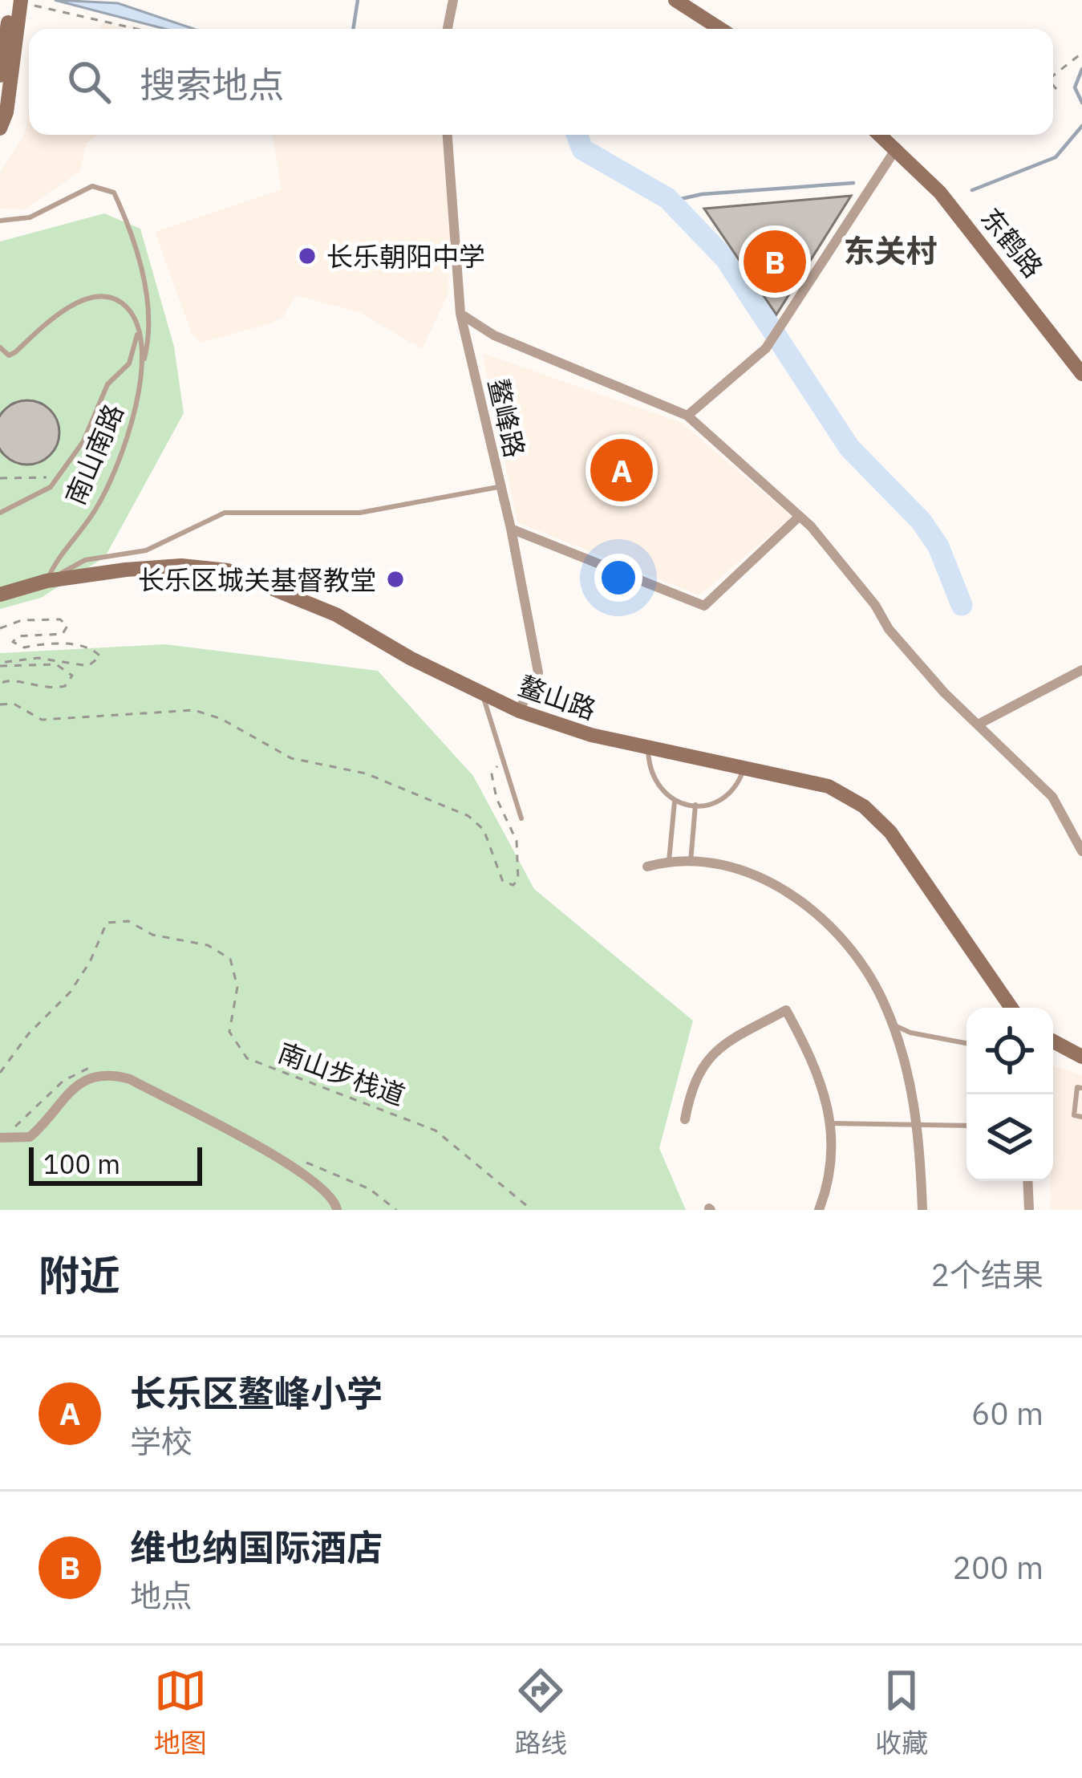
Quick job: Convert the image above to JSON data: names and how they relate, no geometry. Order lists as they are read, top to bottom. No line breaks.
{"streets":{"street":["东鹤路","鳌峰路","鳌山路"],"lane":["南山南路"],"path":["南山步栈道"]},"crossings":[["鳌峰路","鳌山路"],["南山南路","鳌山路"]],"districts":["东关村"],"places":["长乐朝阳中学","长乐区城关基督教堂"],"scale_bar":"100 m","page":{"search":"搜索地点","pins":["B","A"],"scale":"100 m","heading":["附近","2个结果"],"list":[{"mark":"A","name":"长乐区鳌峰小学","note":"学校","value":"60 m"},{"mark":"B","name":"维也纳国际酒店","note":"地点","value":"200 m"}],"nav":["地图","路线","收藏"]}}
